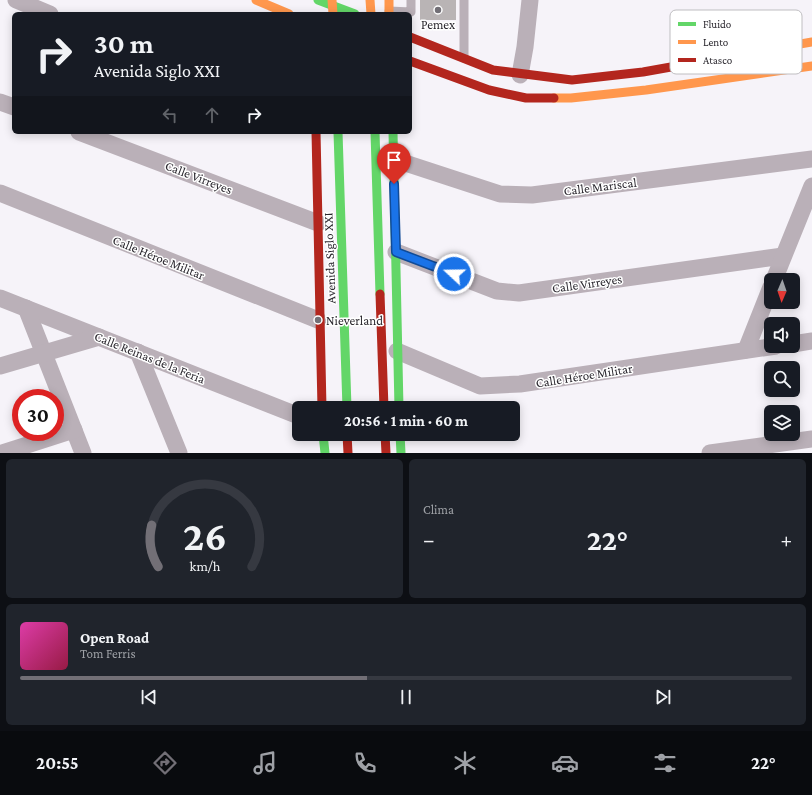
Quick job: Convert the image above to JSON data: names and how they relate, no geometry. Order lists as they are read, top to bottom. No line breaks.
{"streets":{"main road":["Avenida Siglo XXI"],"street":["Calle Virreyes","Calle Mariscal","Calle Héroe Militar","Calle Reinas de la Feria"]},"crossings":[["Calle Virreyes","Avenida Siglo XXI"],["Calle Héroe Militar","Avenida Siglo XXI"]],"places":["Pemex","Nieverland"],"legend":["Fluido","Lento","Atasco"],"north":"bottom","page":{"turn":["30 m","Avenida Siglo XXI"],"limit":"30","trip":"20:56 · 1 min · 60 m","tile":"Clima","heat":["−","22°","+"],"song":["Open Road","Tom Ferris"],"tabs":["20:55","22°"],"gauge":["26","km/h"]}}
